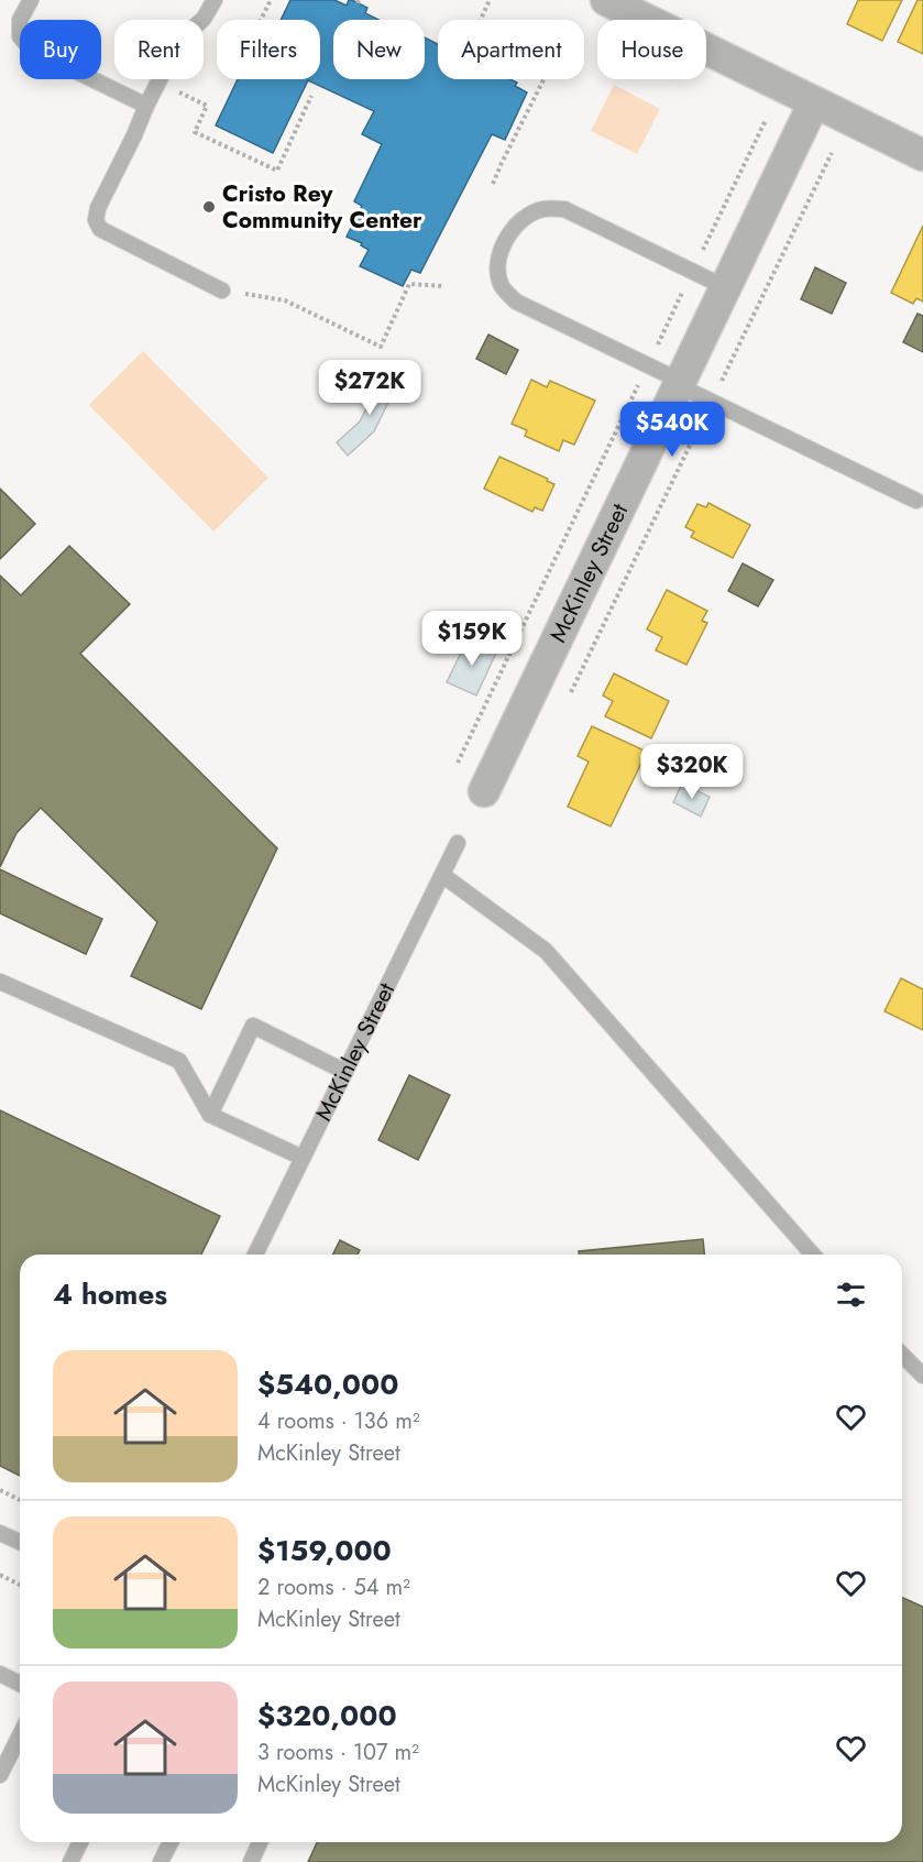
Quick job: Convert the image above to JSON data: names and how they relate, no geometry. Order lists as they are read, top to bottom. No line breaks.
{"streets":{"street":["McKinley Street"]},"places":["Cristo Rey Community Center"],"page":{"chip":["Buy","Rent","Filters","New","Apartment","House"],"price":["$272K","$540K","$159K","$320K"],"heading":"4 homes","list":[{"name":"$540,000","note":"4 rooms · 136 m² · McKinley Street"},{"name":"$159,000","note":"2 rooms · 54 m² · McKinley Street"},{"name":"$320,000","note":"3 rooms · 107 m² · McKinley Street"}]}}
